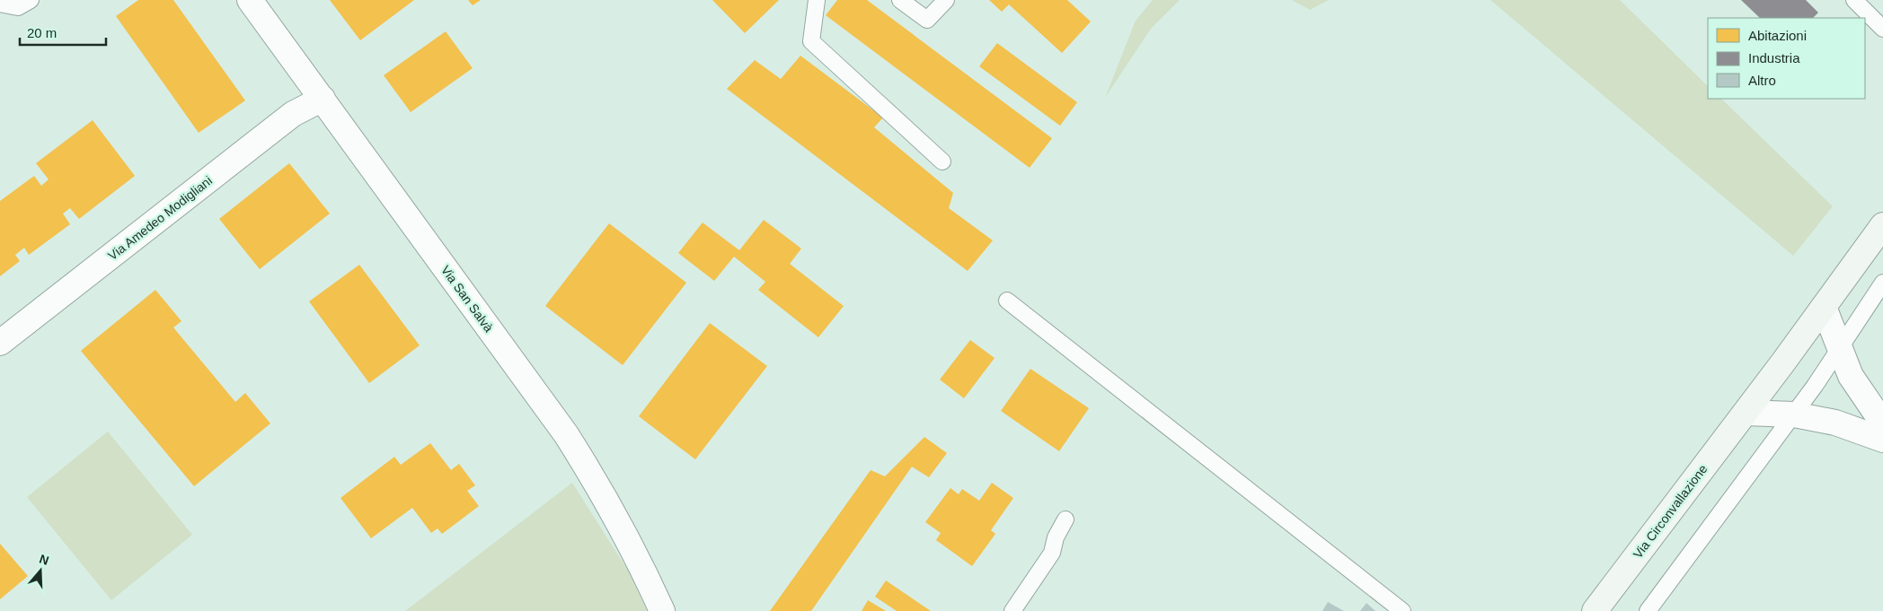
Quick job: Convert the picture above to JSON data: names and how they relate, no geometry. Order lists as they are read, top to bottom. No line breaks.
{"streets":{"main road":["Via Circonvallazione"],"street":["Via Amedeo Modigliani","Via San Salvà"]},"crossings":[["Via Amedeo Modigliani","Via San Salvà"]],"legend":["Abitazioni","Industria","Altro"],"scale_bar":"20 m","north":"top"}
